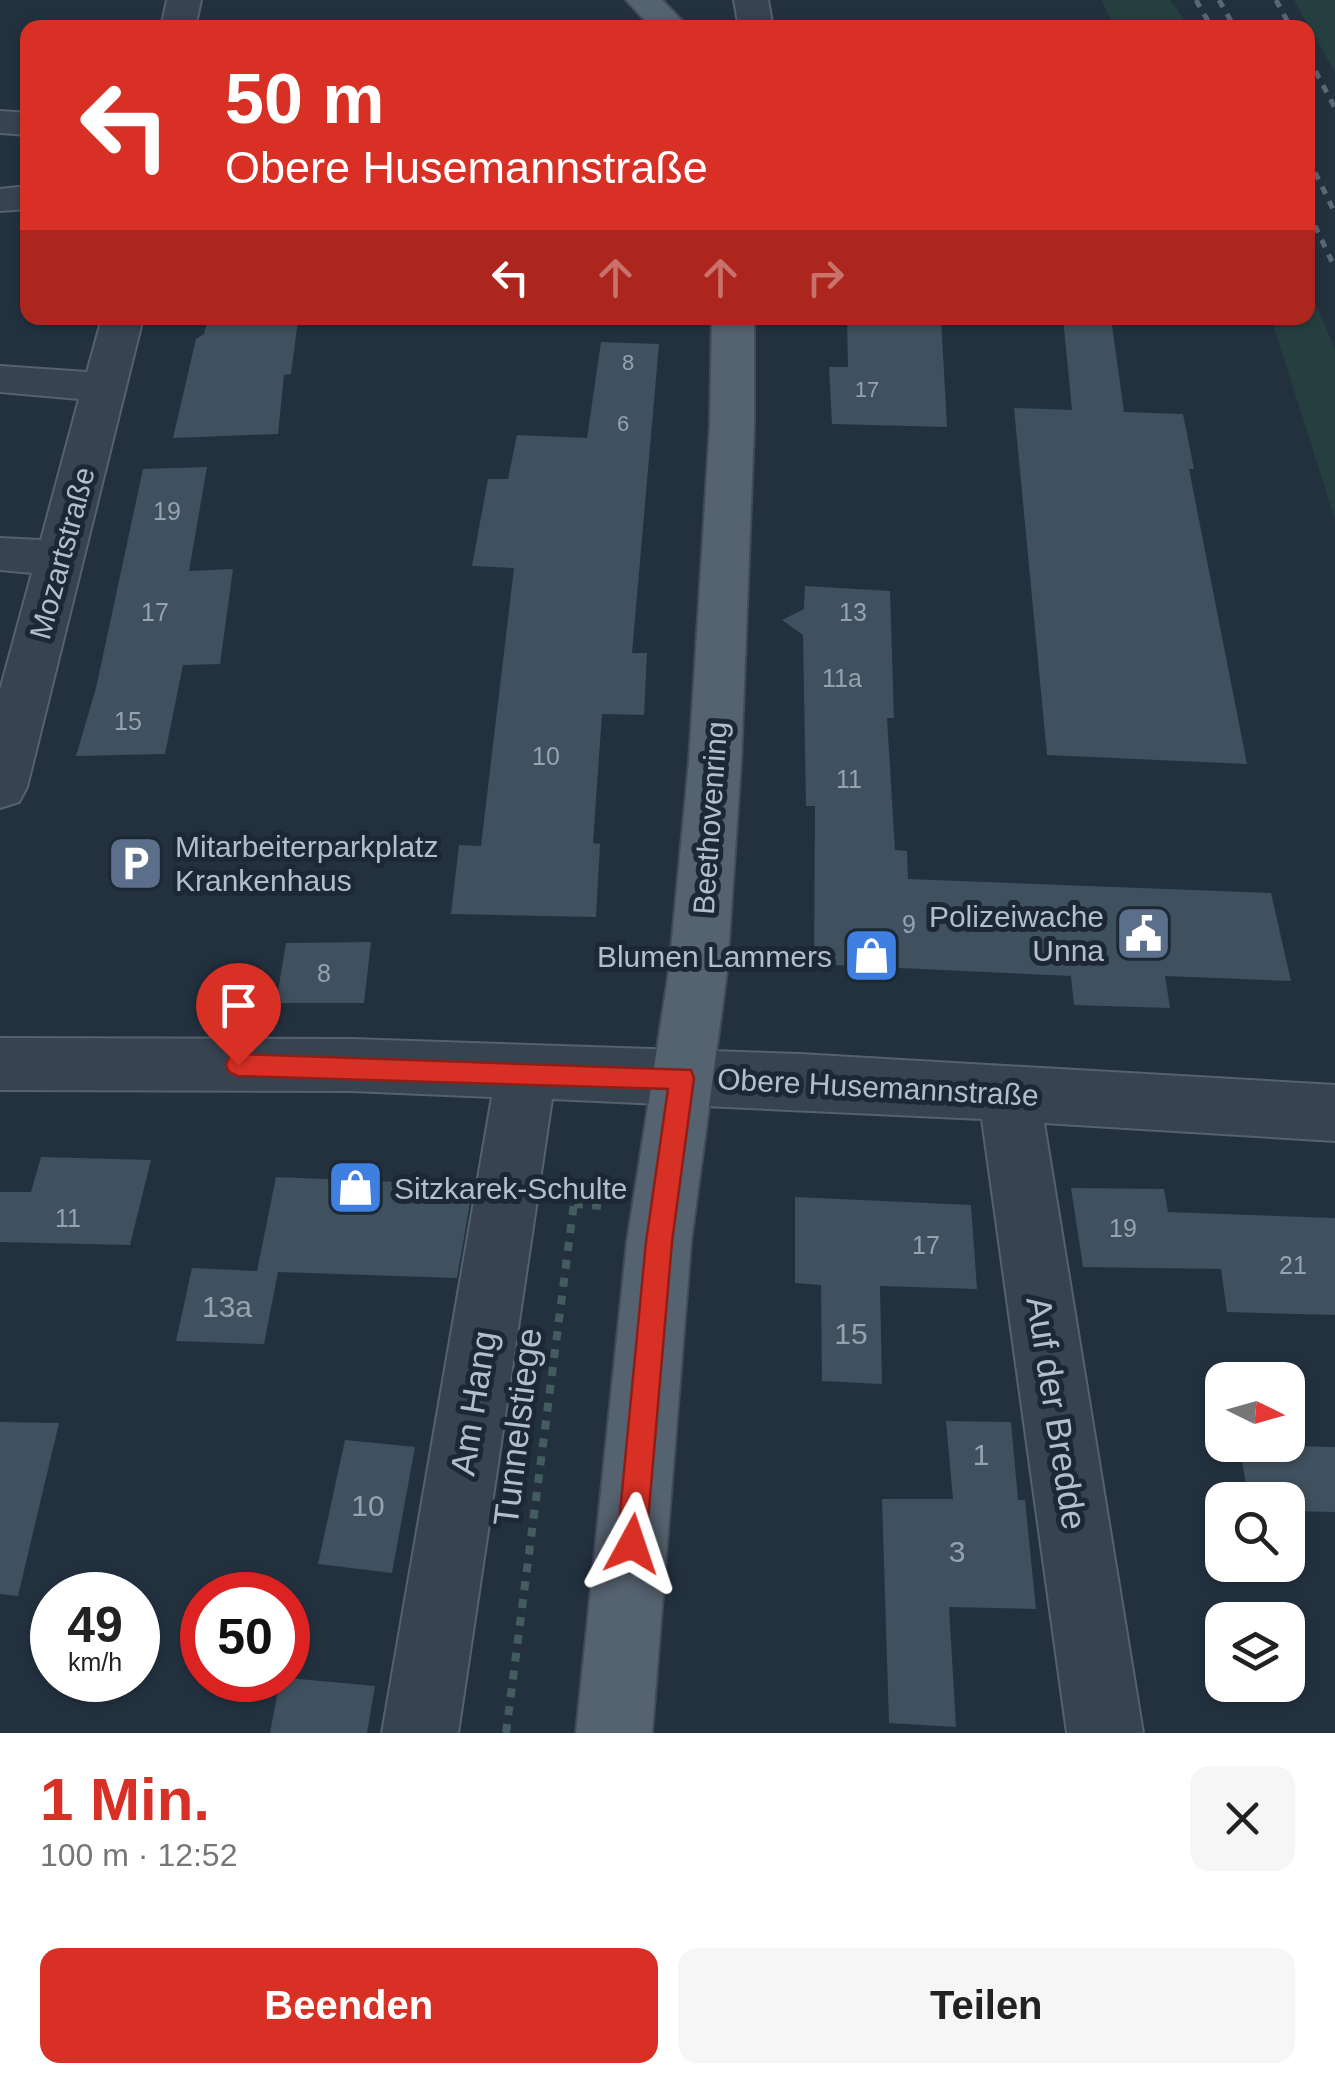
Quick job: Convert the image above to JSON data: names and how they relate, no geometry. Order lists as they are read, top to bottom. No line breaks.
{"streets":{"main road":["Beethovenring"],"street":["Mozartstraße","Obere Husemannstraße","Am Hang","Auf der Bredde"],"path":["Tunnelstiege"]},"crossings":[["Beethovenring","Obere Husemannstraße"],["Obere Husemannstraße","Am Hang"],["Obere Husemannstraße","Auf der Bredde"],["Am Hang","Tunnelstiege"]],"places":{"parking":["Mitarbeiterparkplatz Krankenhaus"],"public building":["Polizeiwache Unna"],"shop":["Blumen Lammers","Sitzkarek-Schulte"]},"house_numbers":["8","17","6","19","17","13","11a","15","10","11","9","8","11","19","17","21","13a","15","1","10","3"],"north":"right","page":{"turn":["50 m","Obere Husemannstraße"],"speed":"49 km/h","limit":"50","heading":["1 Min.","100 m · 12:52"],"buttons":["Beenden","Teilen"]}}
